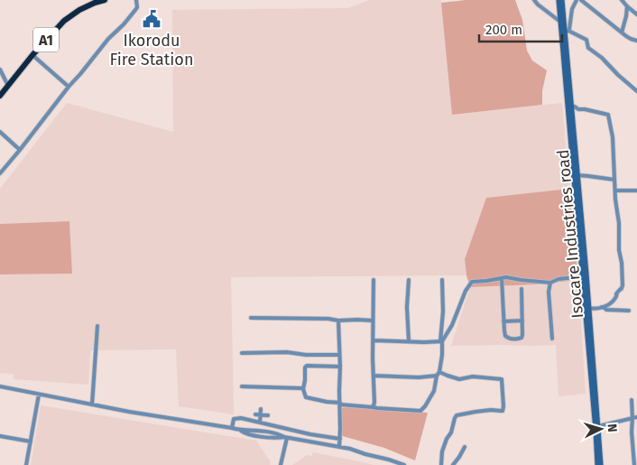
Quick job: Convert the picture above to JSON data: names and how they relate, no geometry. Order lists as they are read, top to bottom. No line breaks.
{"streets":{"highway":["A1"],"street":["Isocare Industries road"]},"places":{"public building":["Ikorodu Fire Station"]},"scale_bar":"200 m","north":"right"}
